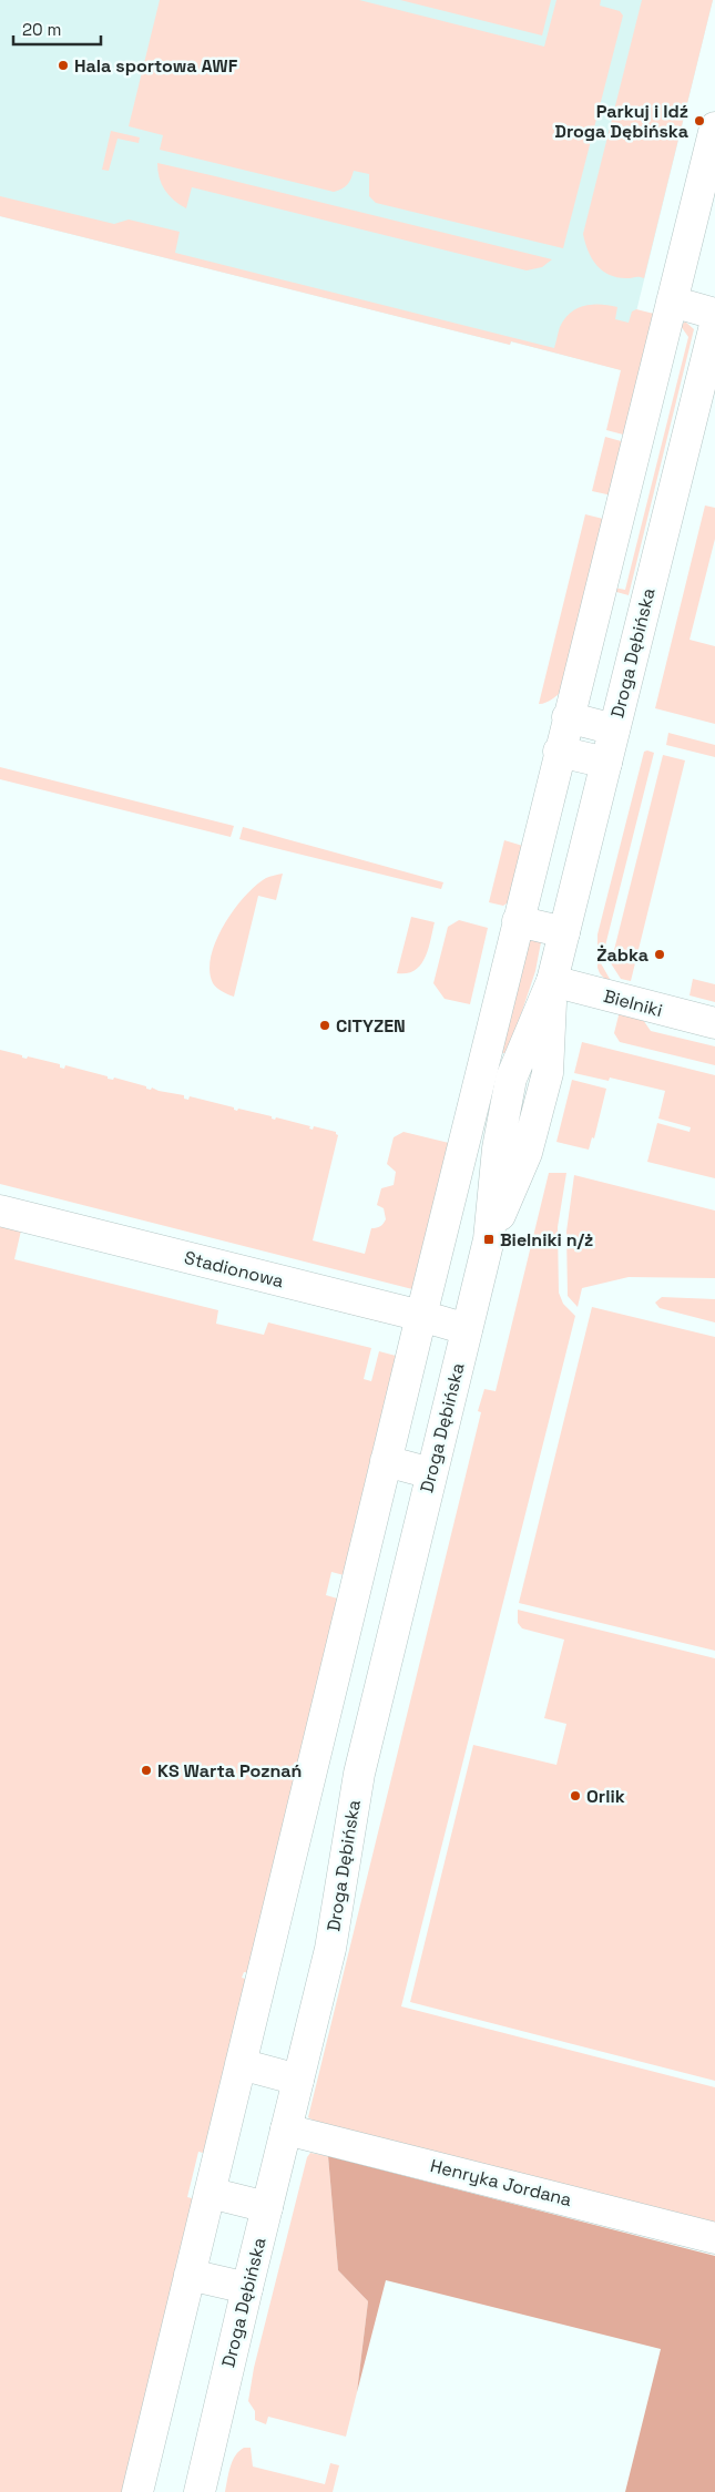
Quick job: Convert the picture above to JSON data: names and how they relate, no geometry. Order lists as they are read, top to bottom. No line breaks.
{"streets":{"street":["Droga Dębińska","Bielniki","Stadionowa","Henryka Jordana"]},"crossings":[["Droga Dębińska","Bielniki"],["Droga Dębińska","Stadionowa"],["Droga Dębińska","Henryka Jordana"]],"places":{"other":["Hala sportowa AWF","Parkuj i Idź Droga Dębińska","Żabka","CITYZEN","KS Warta Poznań","Orlik"],"transit":["Bielniki n/ż"]},"scale_bar":"20 m"}
